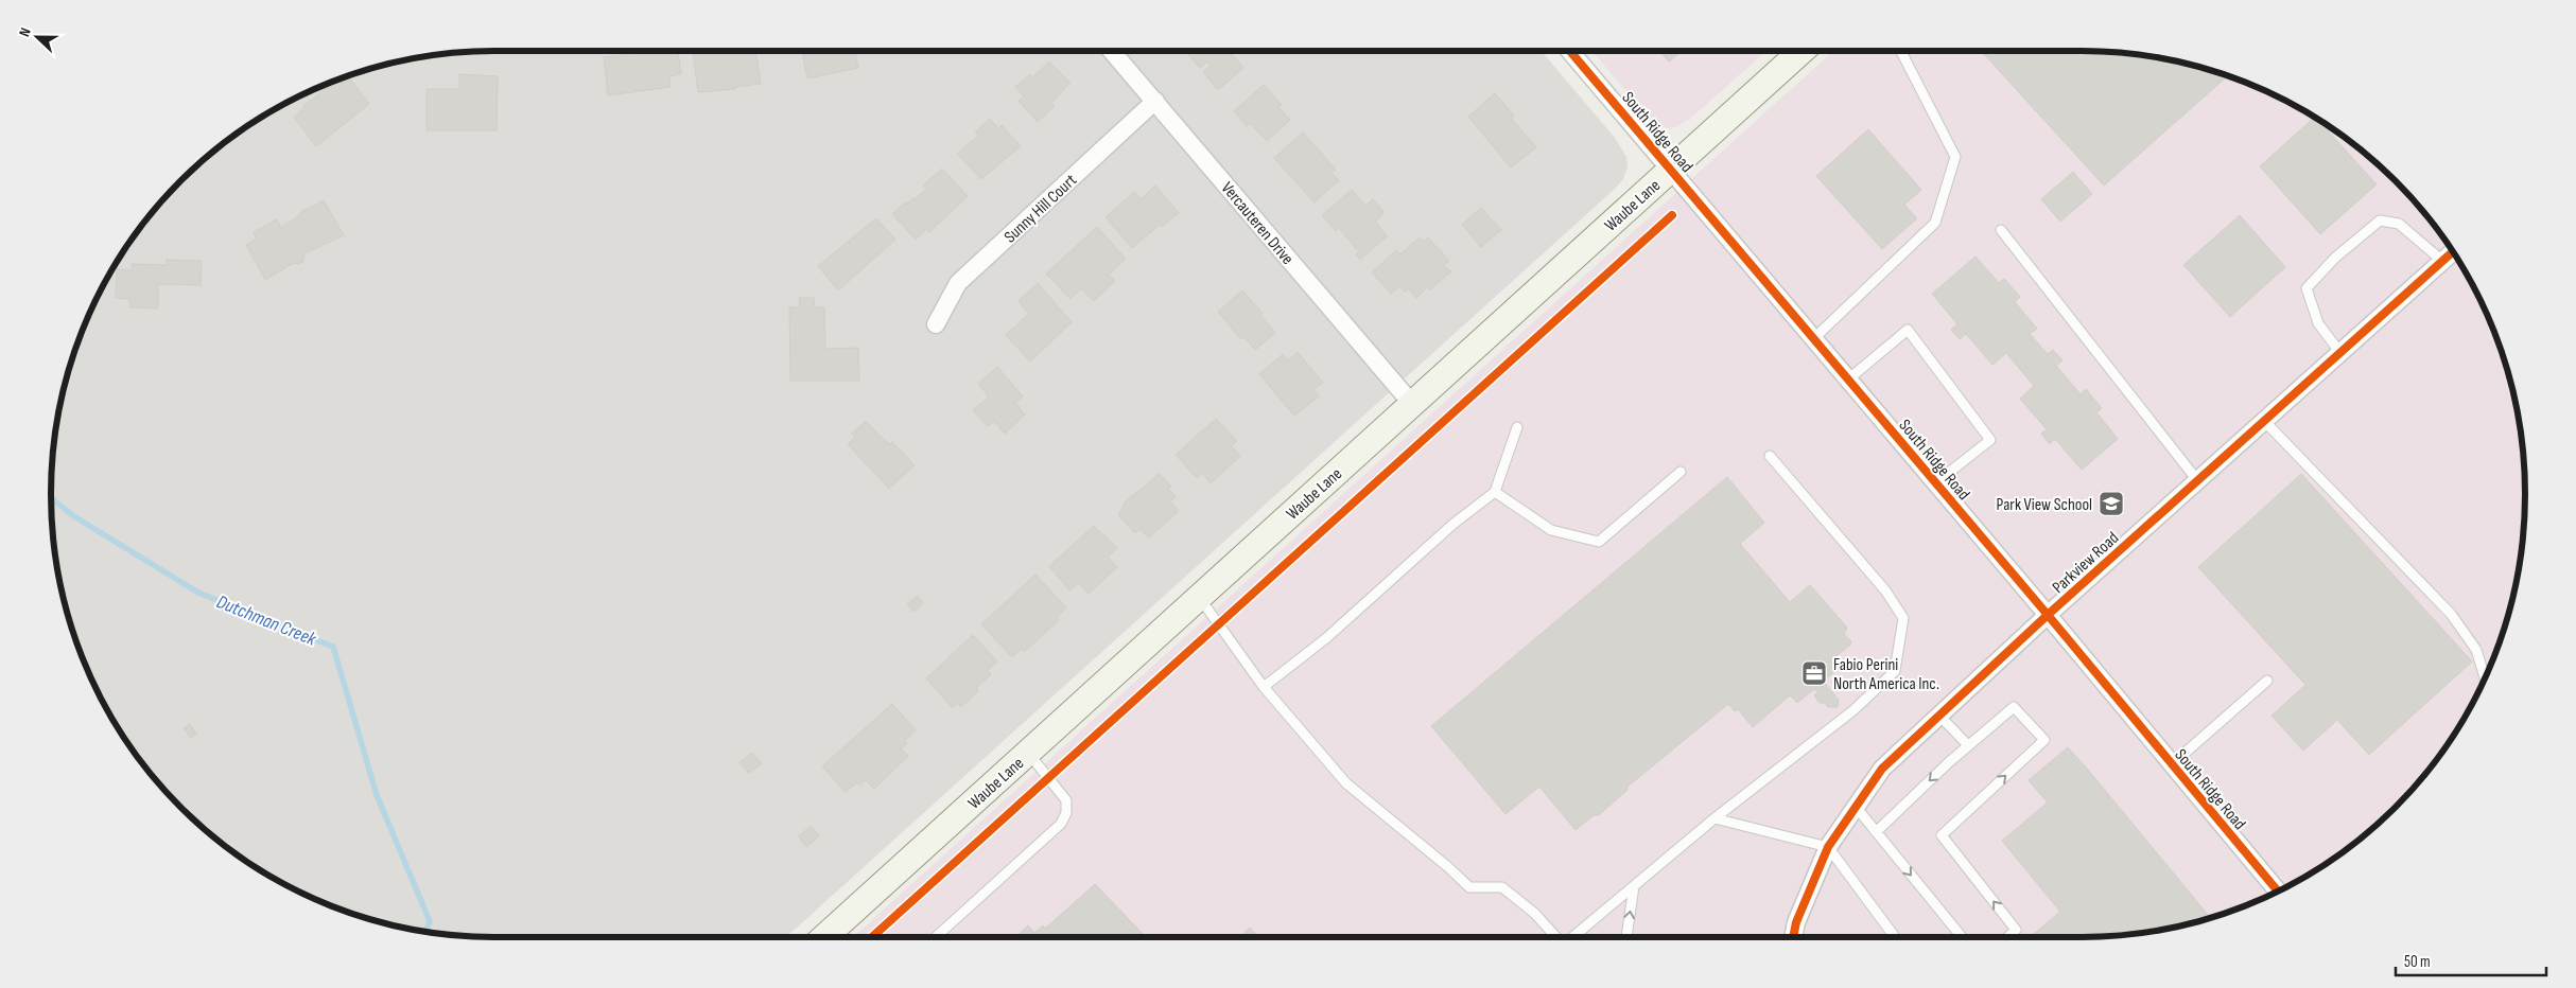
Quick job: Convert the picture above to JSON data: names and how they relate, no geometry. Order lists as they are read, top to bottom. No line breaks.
{"streets":{"main road":["Waube Lane"],"street":["South Ridge Road","Sunny Hill Court","Vercauteren Drive","Parkview Road"]},"crossings":[["South Ridge Road","Waube Lane"],["South Ridge Road","Parkview Road"],["Waube Lane","Vercauteren Drive"],["Sunny Hill Court","Vercauteren Drive"]],"water":["Dutchman Creek"],"places":{"school or university":["Park View School"],"office":["Fabio Perini North America Inc."]},"scale_bar":"50 m","north":"left"}
